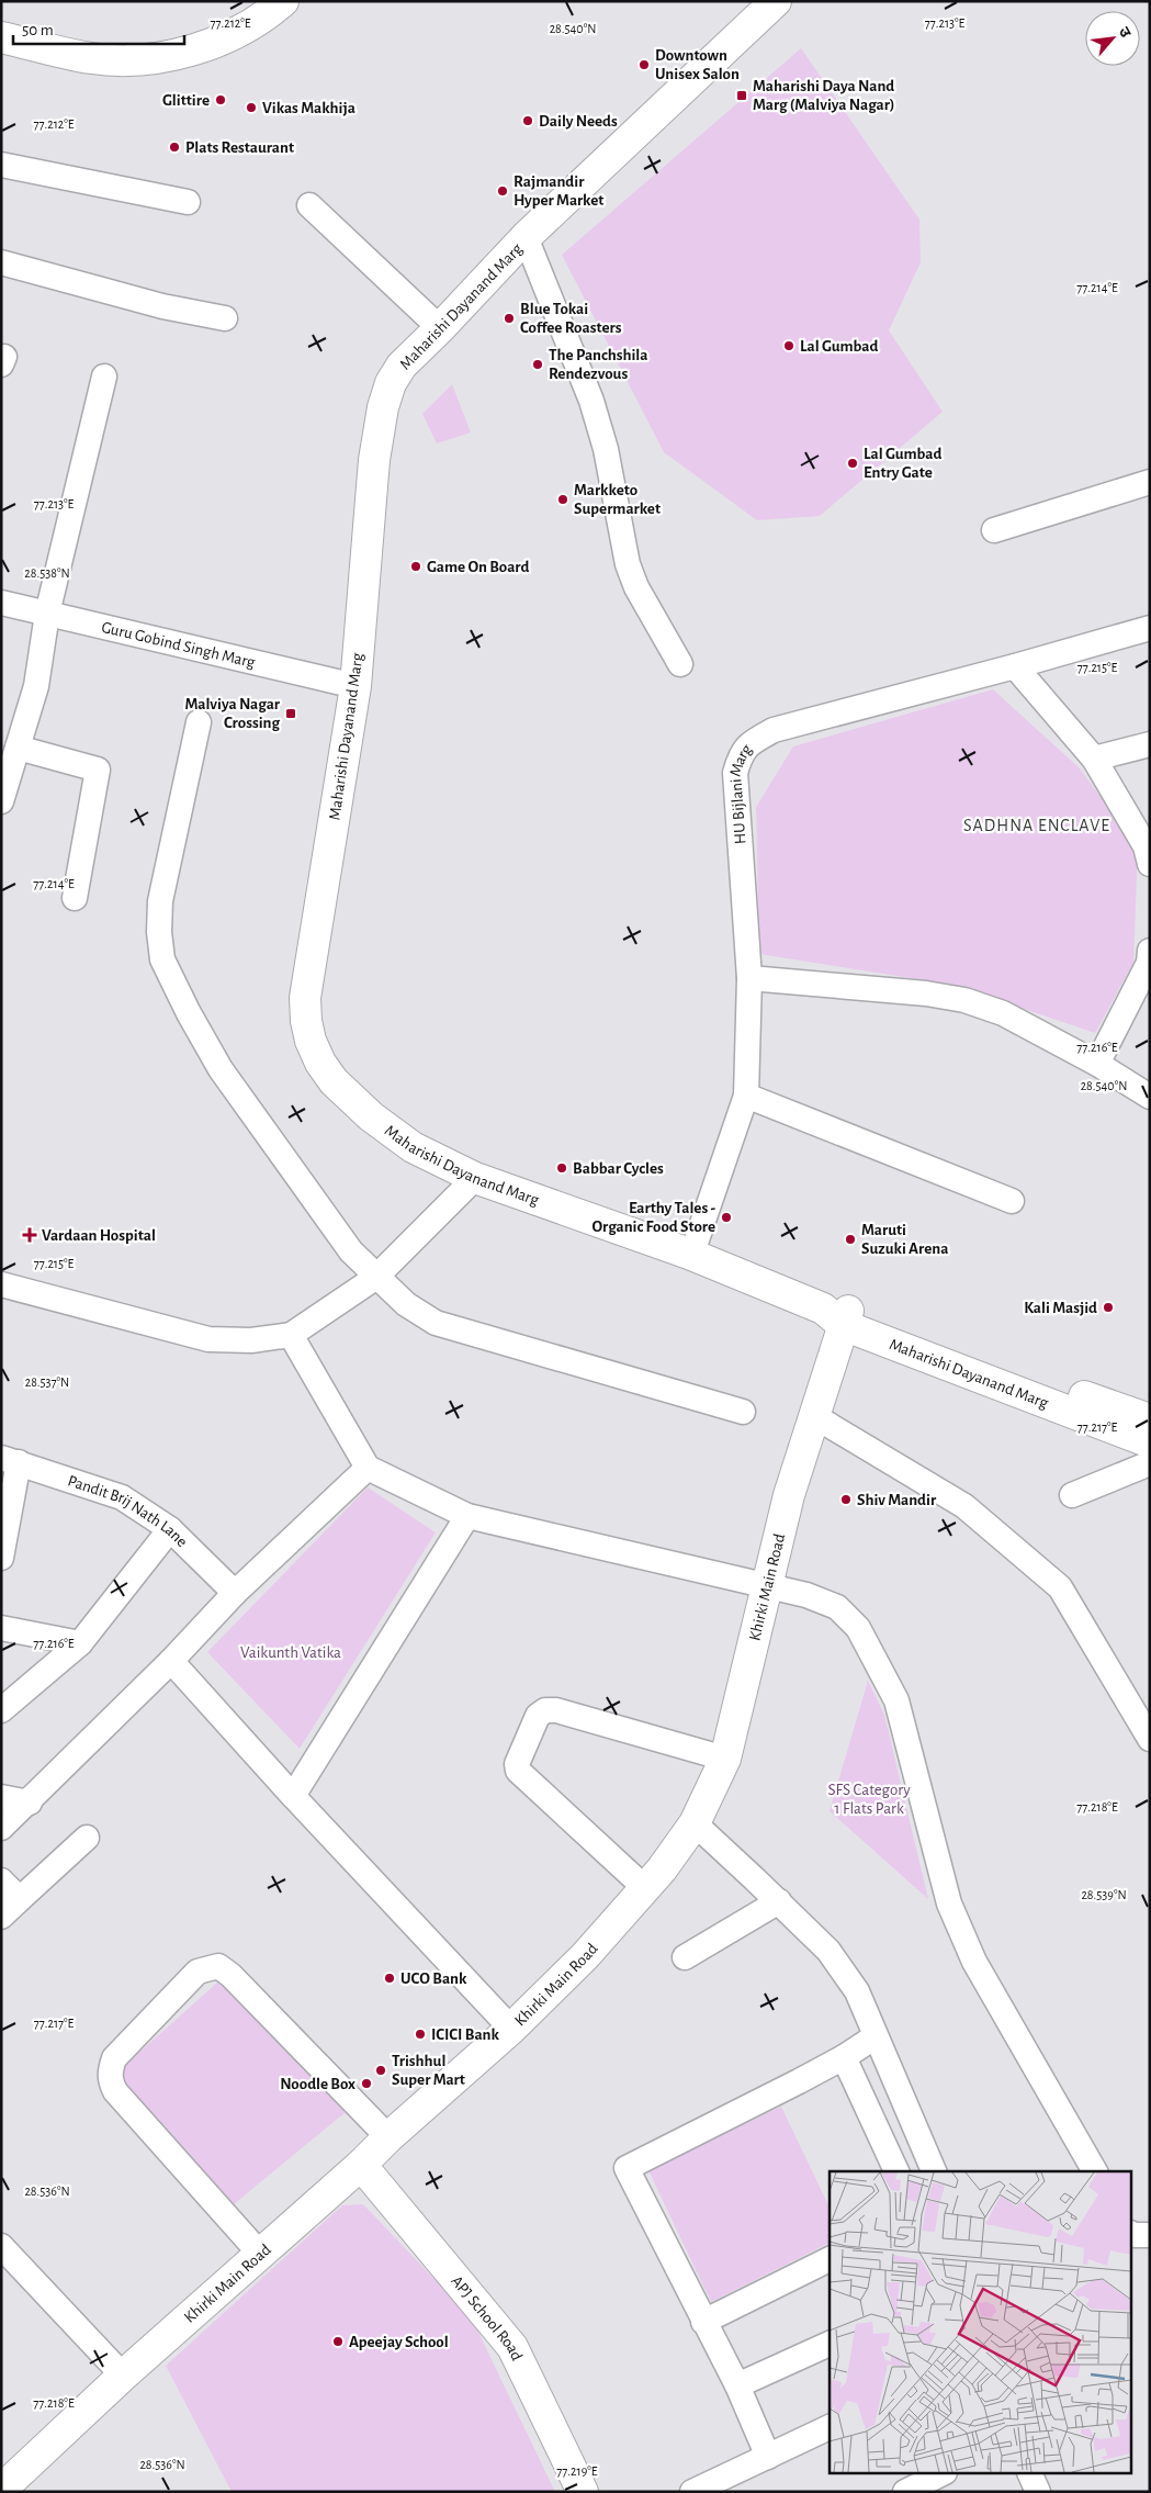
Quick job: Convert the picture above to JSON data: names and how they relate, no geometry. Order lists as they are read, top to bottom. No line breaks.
{"streets":{"street":["Maharishi Dayanand Marg","Guru Gobind Singh Marg","HU Bijlani Marg","Pandit Brij Nath Lane","Khirki Main Road","APJ School Road"]},"crossings":[["Maharishi Dayanand Marg","Guru Gobind Singh Marg"],["Maharishi Dayanand Marg","HU Bijlani Marg"],["Maharishi Dayanand Marg","Khirki Main Road"],["Khirki Main Road","APJ School Road"]],"districts":["SADHNA ENCLAVE"],"parks":["Vaikunth Vatika","SFS Category 1 Flats Park"],"places":{"other":["Downtown Unisex Salon","Glittire","Vikas Makhija","Daily Needs","Plats Restaurant","Rajmandir Hyper Market","Blue Tokai Coffee Roasters","Lal Gumbad","The Panchshila Rendezvous","Lal Gumbad Entry Gate","Markketo Supermarket","Game On Board","Babbar Cycles","Earthy Tales - Organic Food Store","Maruti Suzuki Arena","Kali Masjid","Shiv Mandir","UCO Bank","ICICI Bank","Trishhul Super Mart","Noodle Box","Apeejay School"],"transit":["Maharishi Daya Nand Marg (Malviya Nagar)","Malviya Nagar Crossing"],"health":["Vardaan Hospital"]},"scale_bar":"50 m","north":"top right","coordinates":["77.212°E","77.213°E","28.540°N","77.214°E","28.538°N","77.215°E","77.216°E","28.537°N","77.217°E","77.218°E","28.539°N","28.536°N","77.219°E"]}
